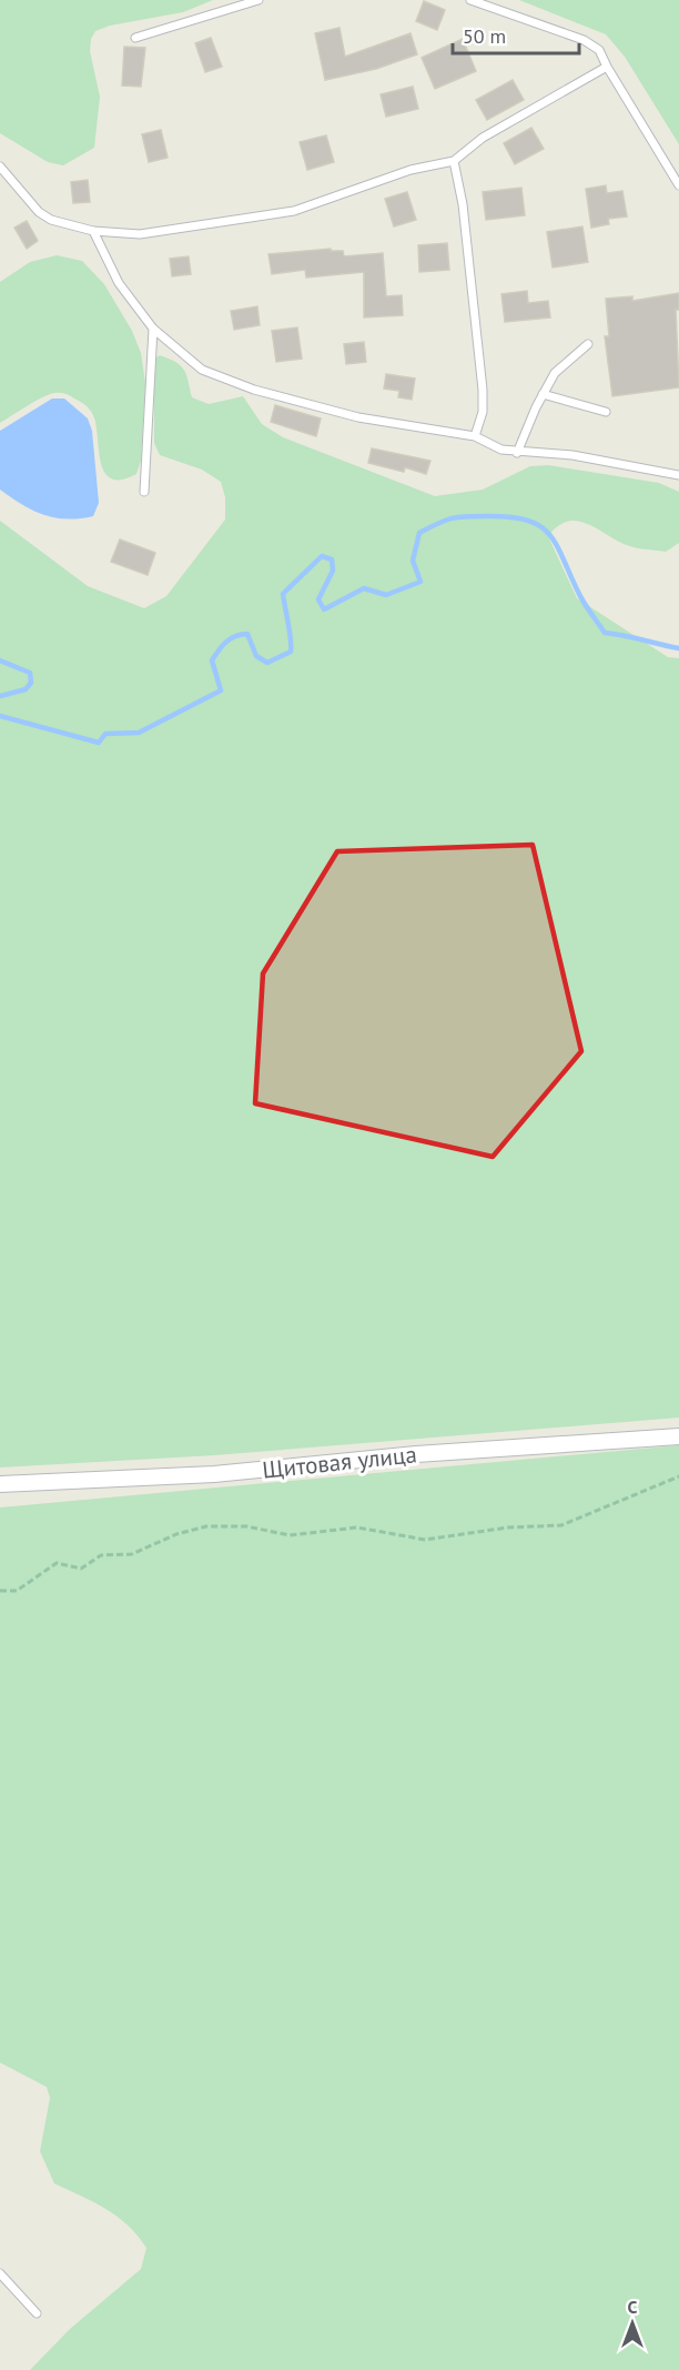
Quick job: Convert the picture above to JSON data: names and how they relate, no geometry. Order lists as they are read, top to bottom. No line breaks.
{"streets":{"street":["Щитовая улица"]},"scale_bar":"50 m","north":"top"}
